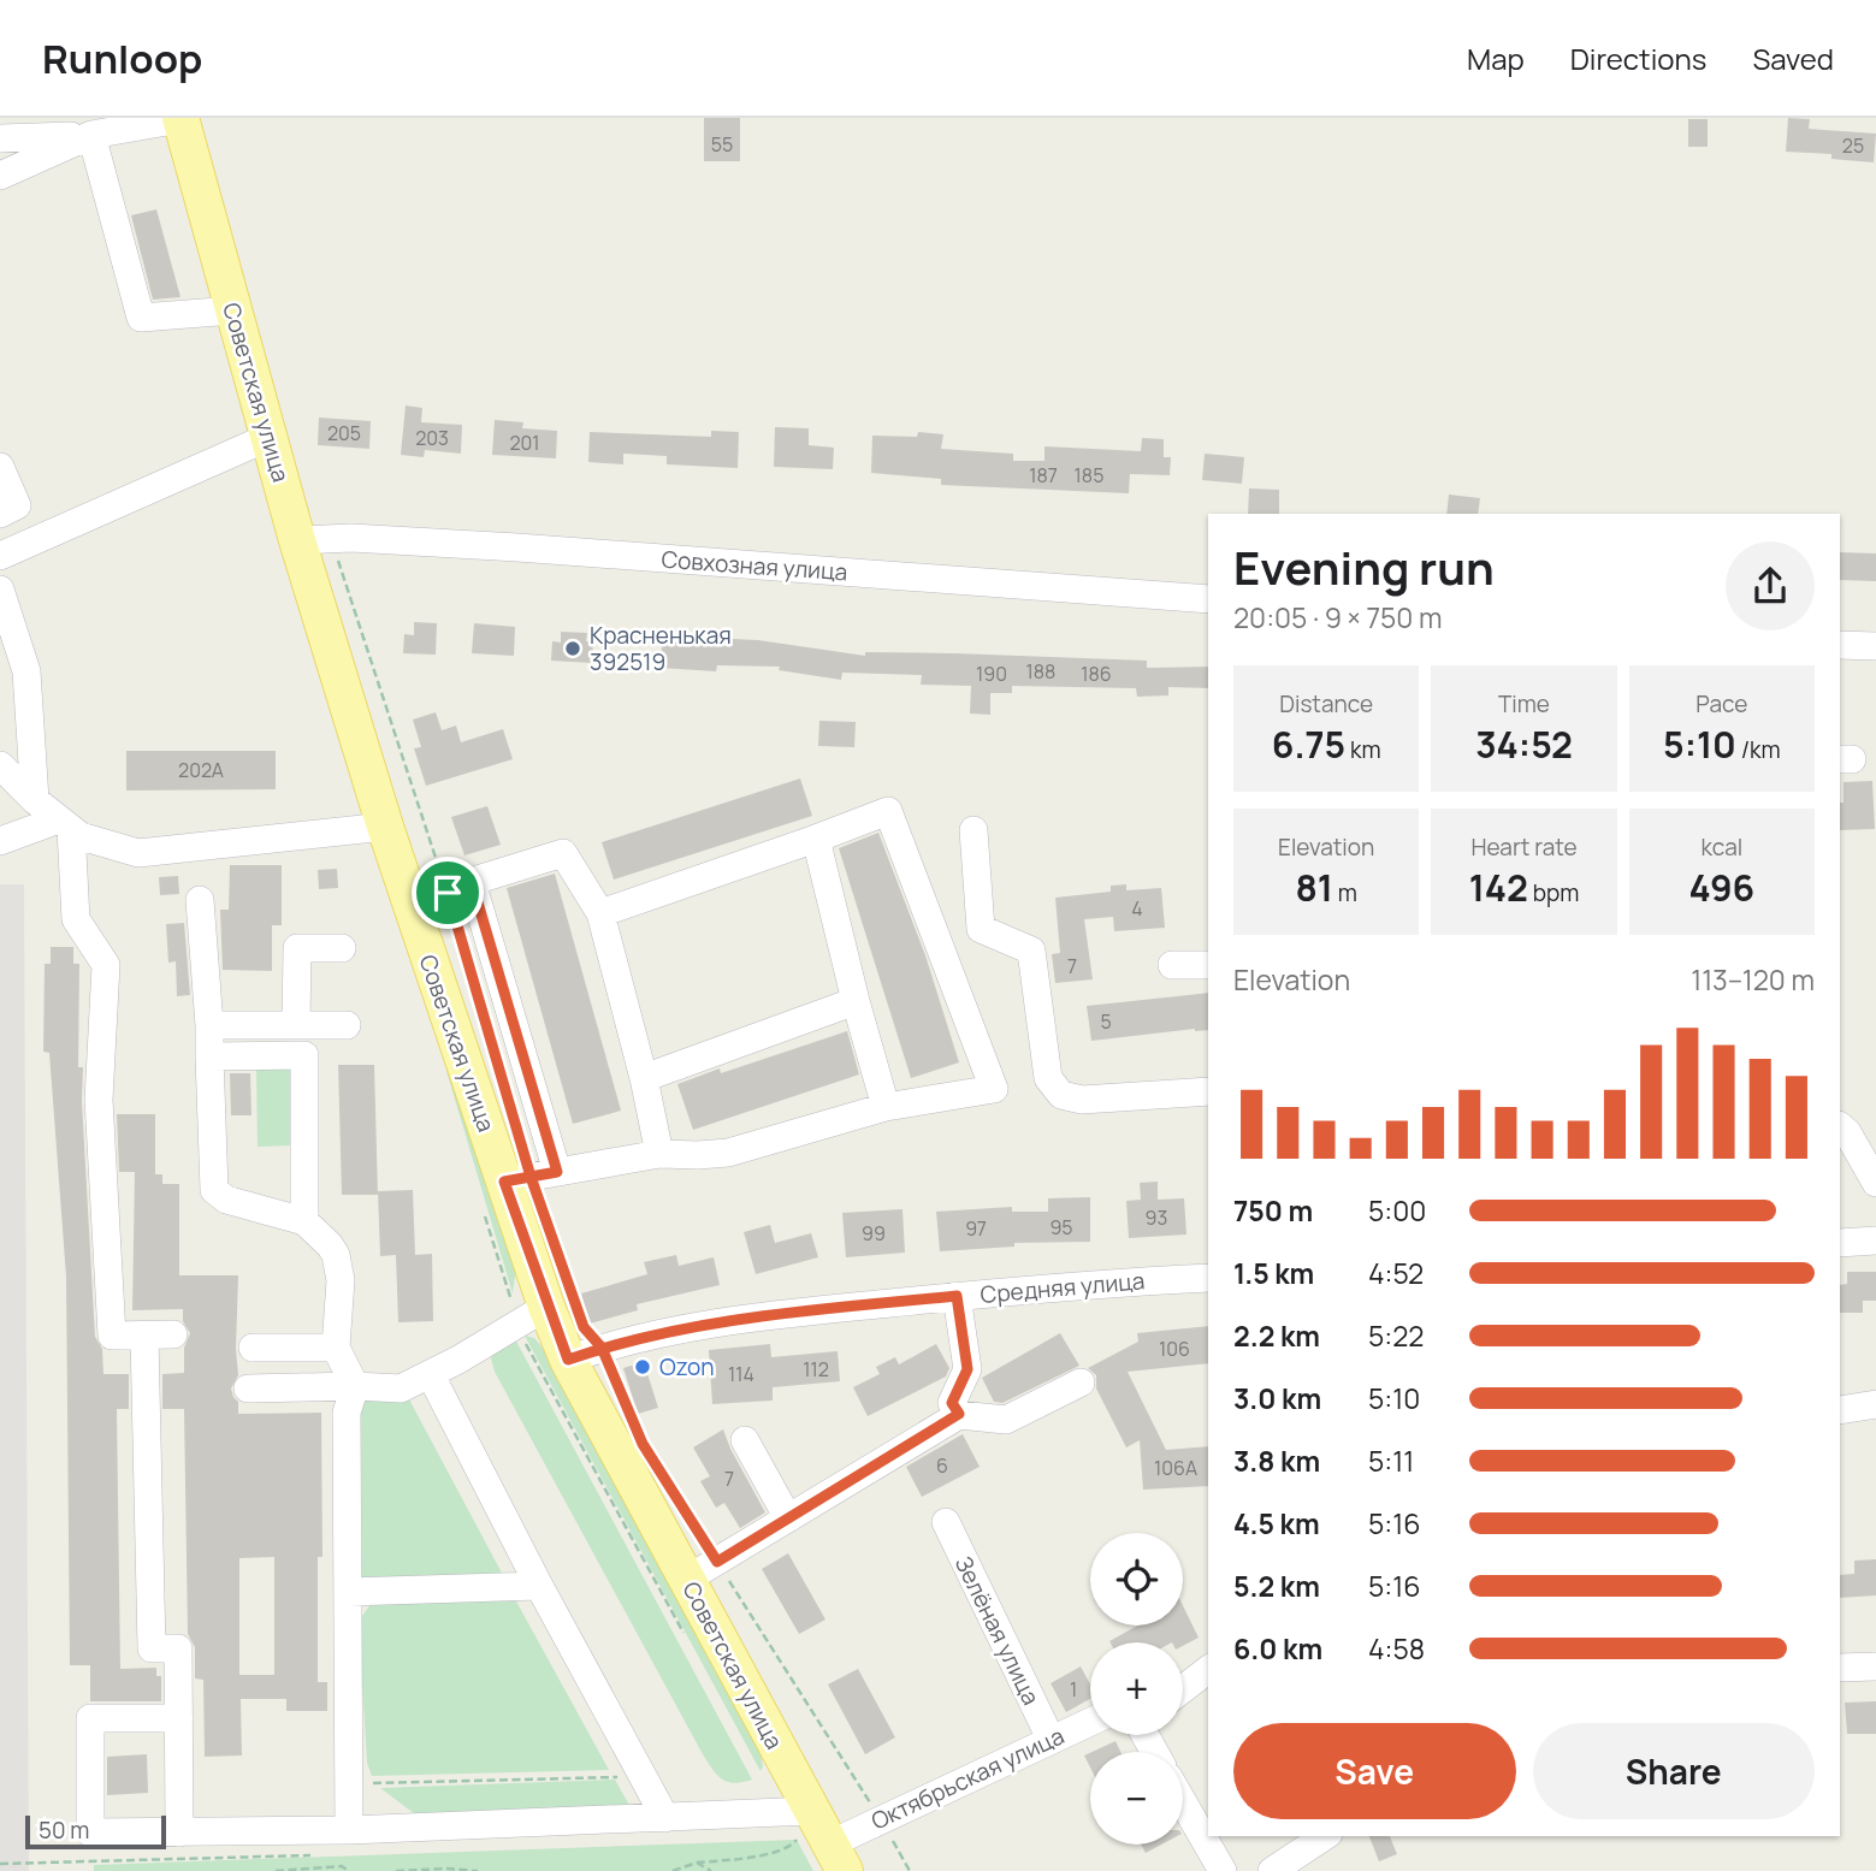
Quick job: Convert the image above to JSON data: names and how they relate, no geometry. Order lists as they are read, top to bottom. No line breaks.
{"streets":{"main road":["Советская улица"],"street":["Совхозная улица","Средняя улица","Зелёная улица","Октябрьская улица"]},"crossings":[["Советская улица","Совхозная улица"],["Советская улица","Средняя улица"],["Советская улица","Октябрьская улица"],["Зелёная улица","Октябрьская улица"]],"places":["Красненькая 392519","Ozon"],"house_numbers":["55","25","205","203","201","187","185","188","190","186","202А","4","7","5","93","95","97","99","106","112","114","6","106А","7","1"],"scale_bar":"50 m","page":{"header":"Runloop","nav":["Map","Directions","Saved"],"heading":["Evening run","20:05 · 9 × 750 m"],"stats":[["Distance","6.75 km"],["Time","34:52"],["Pace","5:10 /km"],["Elevation","81 m"],["Heart rate","142 bpm"],["kcal","496"]],"chart":["Elevation","113–120 m"],"list":[{"name":"750 m","note":"5:00"},{"name":"1.5 km","note":"4:52"},{"name":"2.2 km","note":"5:22"},{"name":"3.0 km","note":"5:10"},{"name":"3.8 km","note":"5:11"},{"name":"4.5 km","note":"5:16"},{"name":"5.2 km","note":"5:16"},{"name":"6.0 km","note":"4:58"}],"map_buttons":["+","−"],"buttons":["Save","Share"],"scale":"50 m"}}
